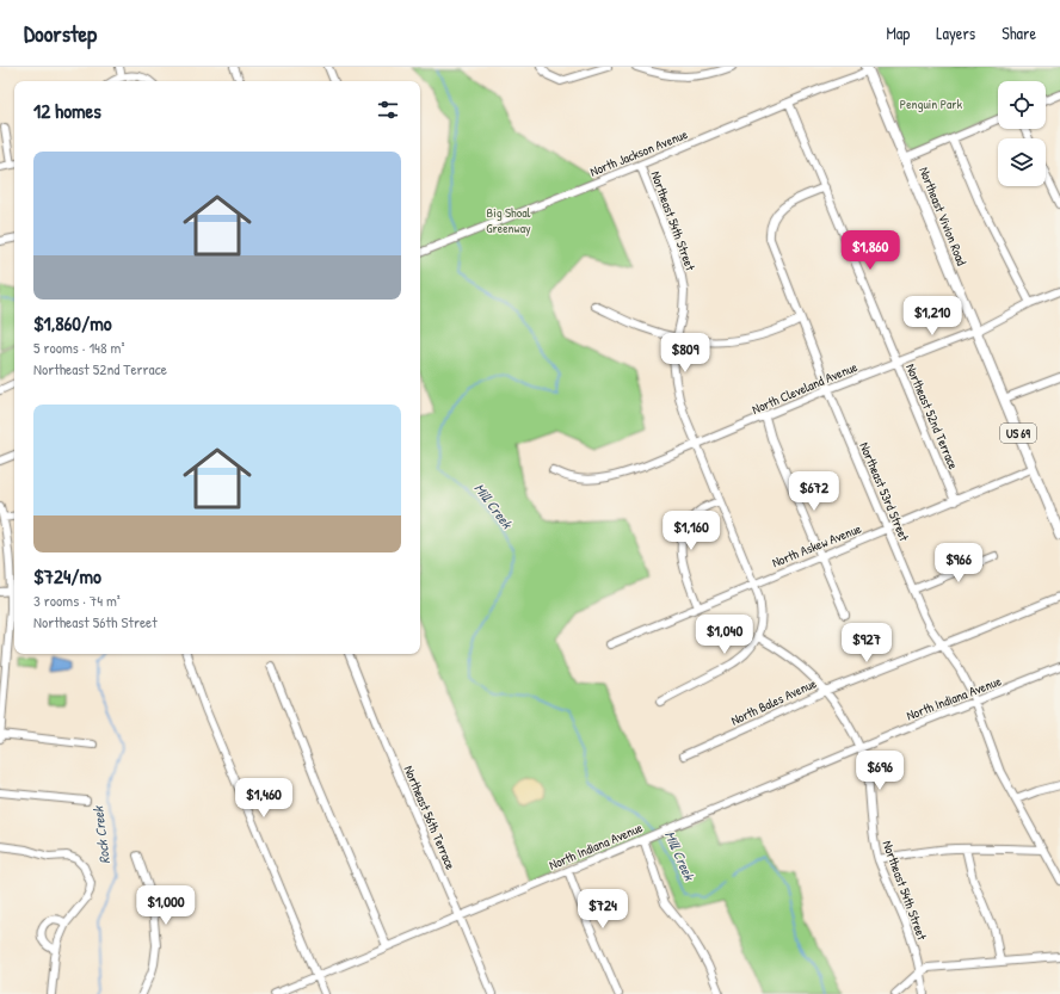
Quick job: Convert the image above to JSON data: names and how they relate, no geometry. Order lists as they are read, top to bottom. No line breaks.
{"streets":{"main road":["Northeast Vivion Road","US 69"],"street":["North Jackson Avenue","Northeast 54th Street","North Cleveland Avenue","Northeast 52nd Terrace","Northeast 53rd Street","North Askew Avenue","North Indiana Avenue","North Bales Avenue","Northeast 56th Terrace"]},"crossings":[["North Jackson Avenue","Northeast Vivion Road"],["North Jackson Avenue","Northeast 54th Street"],["North Jackson Avenue","Northeast 52nd Terrace"],["Northeast Vivion Road","North Cleveland Avenue"],["Northeast Vivion Road","North Askew Avenue"],["Northeast 54th Street","North Cleveland Avenue"],["Northeast 54th Street","North Askew Avenue"],["Northeast 54th Street","North Indiana Avenue"],["Northeast 54th Street","North Bales Avenue"],["North Cleveland Avenue","Northeast 52nd Terrace"],["North Cleveland Avenue","Northeast 53rd Street"],["Northeast 52nd Terrace","Northeast 53rd Street"],["Northeast 52nd Terrace","North Askew Avenue"],["Northeast 53rd Street","North Askew Avenue"],["Northeast 53rd Street","North Indiana Avenue"],["Northeast 53rd Street","North Bales Avenue"],["North Indiana Avenue","Northeast 56th Terrace"]],"water":["Mill Creek","Rock Creek"],"parks":["Penguin Park","Big Shoal Greenway"],"page":{"header":"Doorstep","nav":["Map","Layers","Share"],"heading":"12 homes","list":[{"name":"$1,860/mo","note":"5 rooms · 148 m² · Northeast 52nd Terrace"},{"name":"$724/mo","note":"3 rooms · 74 m² · Northeast 56th Street"}],"price":["$1,860","$1,210","$809","$672","$1,160","$966","$1,040","$927","$696","$1,460","$1,000","$724"]}}
